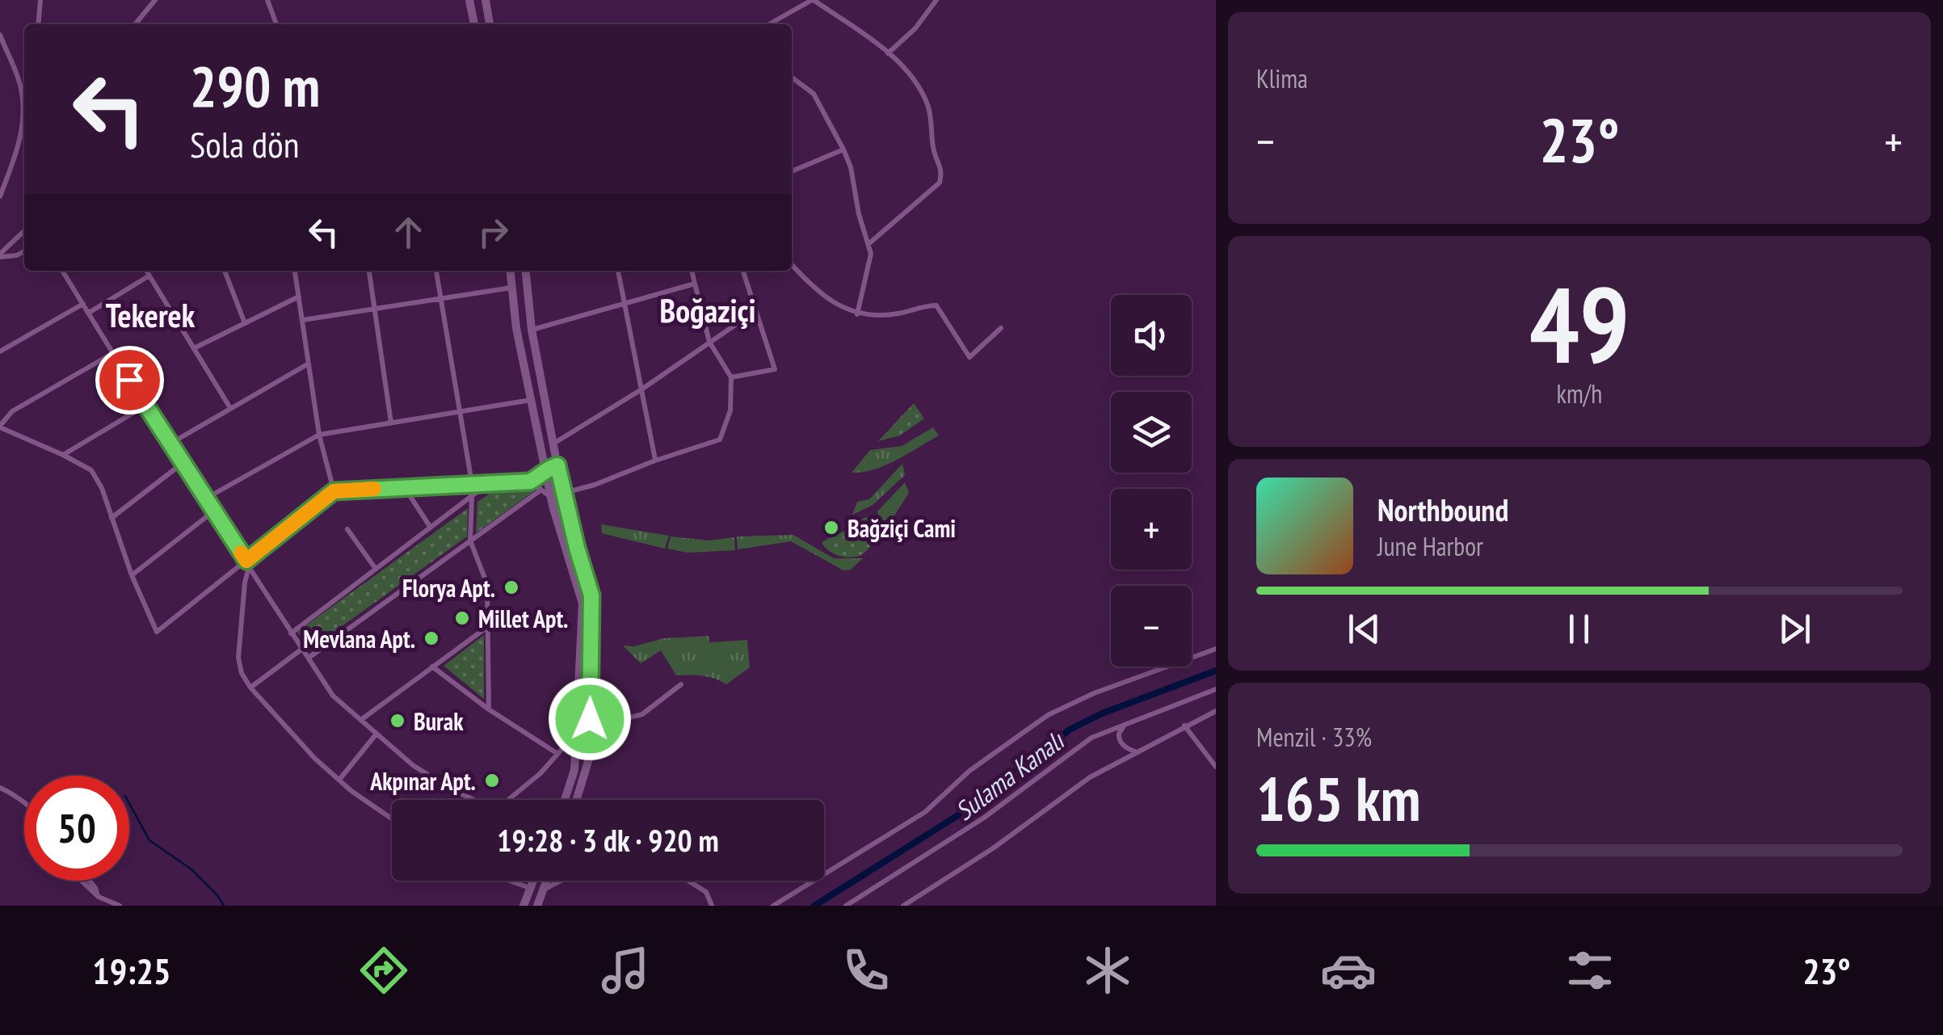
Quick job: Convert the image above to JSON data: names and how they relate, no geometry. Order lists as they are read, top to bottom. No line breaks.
{"districts":["Boğaziçi","Tekerek"],"water":["Sulama Kanalı"],"places":["Bağziçi Cami","Florya Apt.","Millet Apt.","Mevlana Apt.","Burak","Akpınar Apt."],"page":{"tile":["Klima",["49","km/h"],["Menzil · 33%","165 km"]],"turn":["290 m","Sola dön"],"heat":["−","23°","+"],"map_buttons":["+","−"],"song":["Northbound","June Harbor"],"limit":"50","trip":"19:28 · 3 dk · 920 m","tabs":["19:25","23°"]}}
